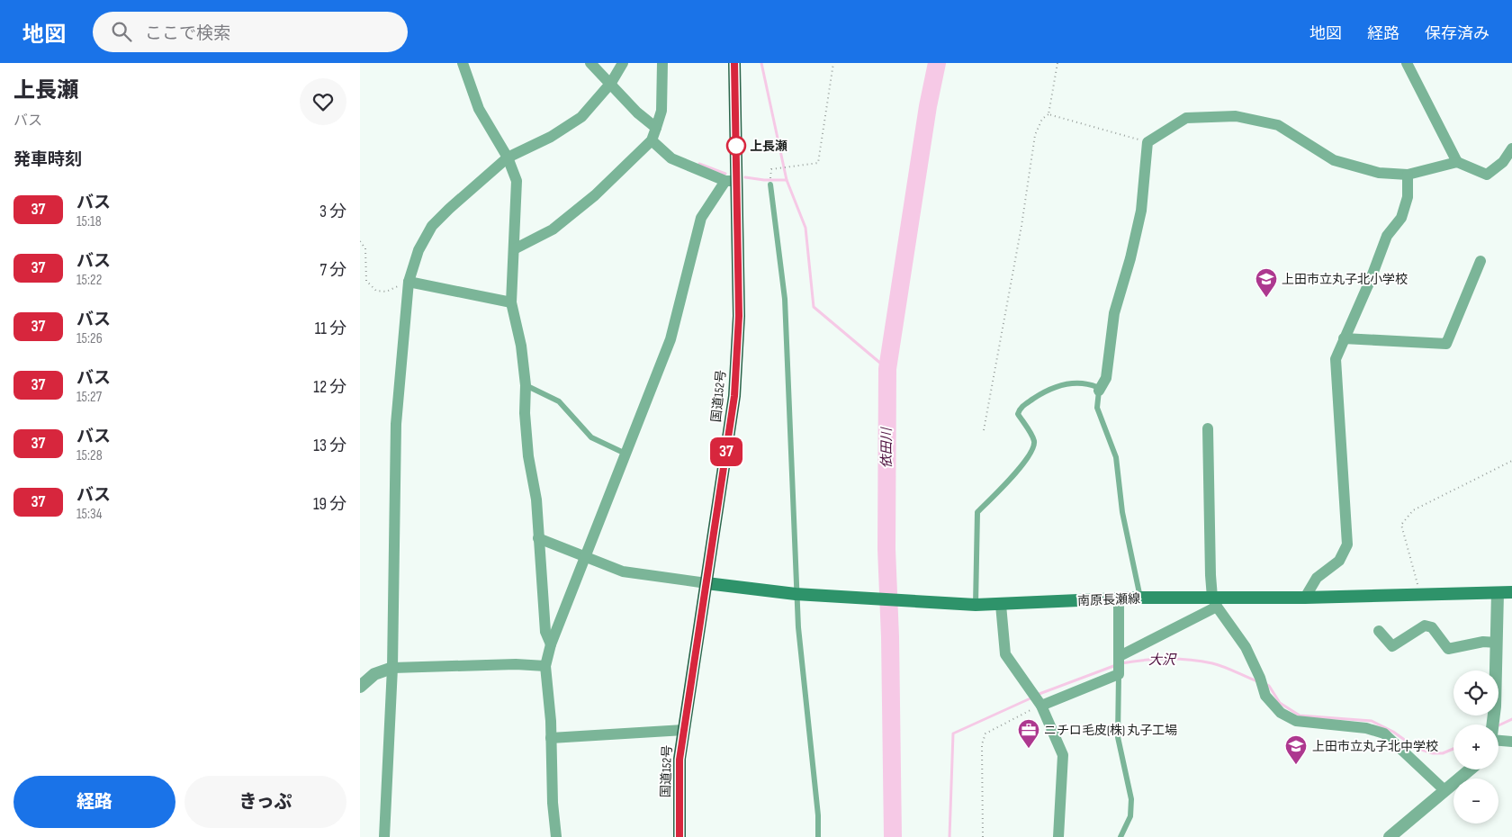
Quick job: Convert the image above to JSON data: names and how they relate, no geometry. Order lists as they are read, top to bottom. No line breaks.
{"streets":{"highway":["国道152号"],"main road":["南原長瀬線"]},"crossings":[["国道152号","南原長瀬線"]],"water":["依田川","大沢"],"places":{"other":["上長瀬"],"school or university":["上田市立丸子北小学校","上田市立丸子北中学校"],"office":["ニチロ毛皮(株) 丸子工場"]},"lines":["bus line 37"],"page":{"header":"地図","search":"ここで検索","nav":["地図","経路","保存済み"],"heading":[["上長瀬","バス"],"発車時刻"],"on_map":"37","list":[{"mark":"37","name":"バス","note":"15:18","value":"3 分"},{"mark":"37","name":"バス","note":"15:22","value":"7 分"},{"mark":"37","name":"バス","note":"15:26","value":"11 分"},{"mark":"37","name":"バス","note":"15:27","value":"12 分"},{"mark":"37","name":"バス","note":"15:28","value":"13 分"},{"mark":"37","name":"バス","note":"15:34","value":"19 分"}],"map_buttons":["+","−"],"buttons":["経路","きっぷ"]}}
